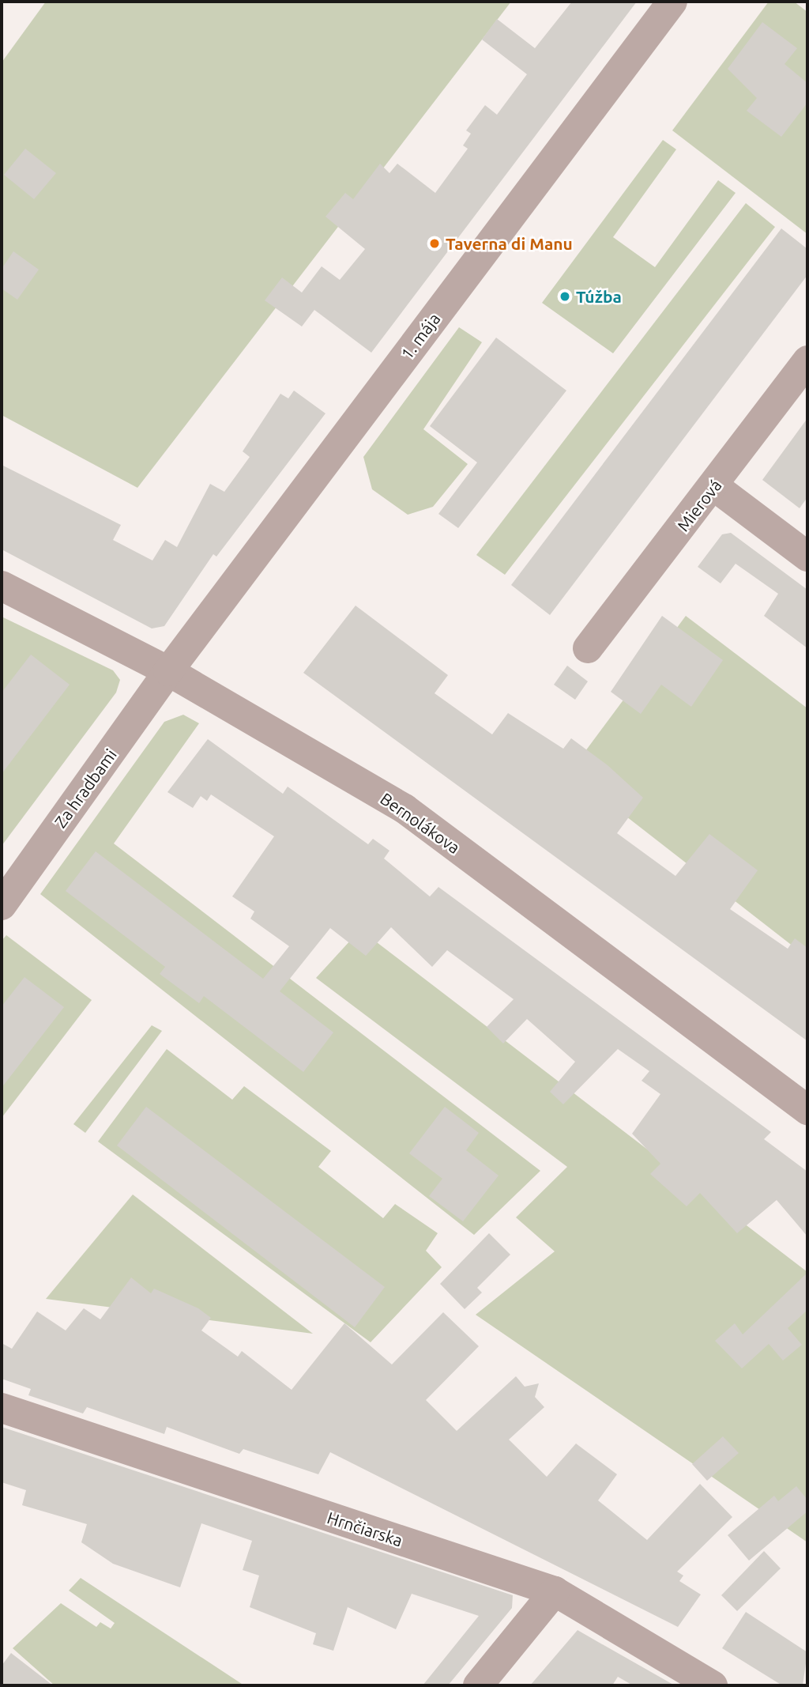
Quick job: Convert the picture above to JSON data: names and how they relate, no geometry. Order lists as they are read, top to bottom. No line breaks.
{"streets":{"street":["1. mája","Mierová","Za hradbami","Bernolákova","Hrnčiarska"]},"crossings":[["1. mája","Za hradbami"],["1. mája","Bernolákova"],["Za hradbami","Bernolákova"]],"places":["Taverna di Manu","Túžba"]}
